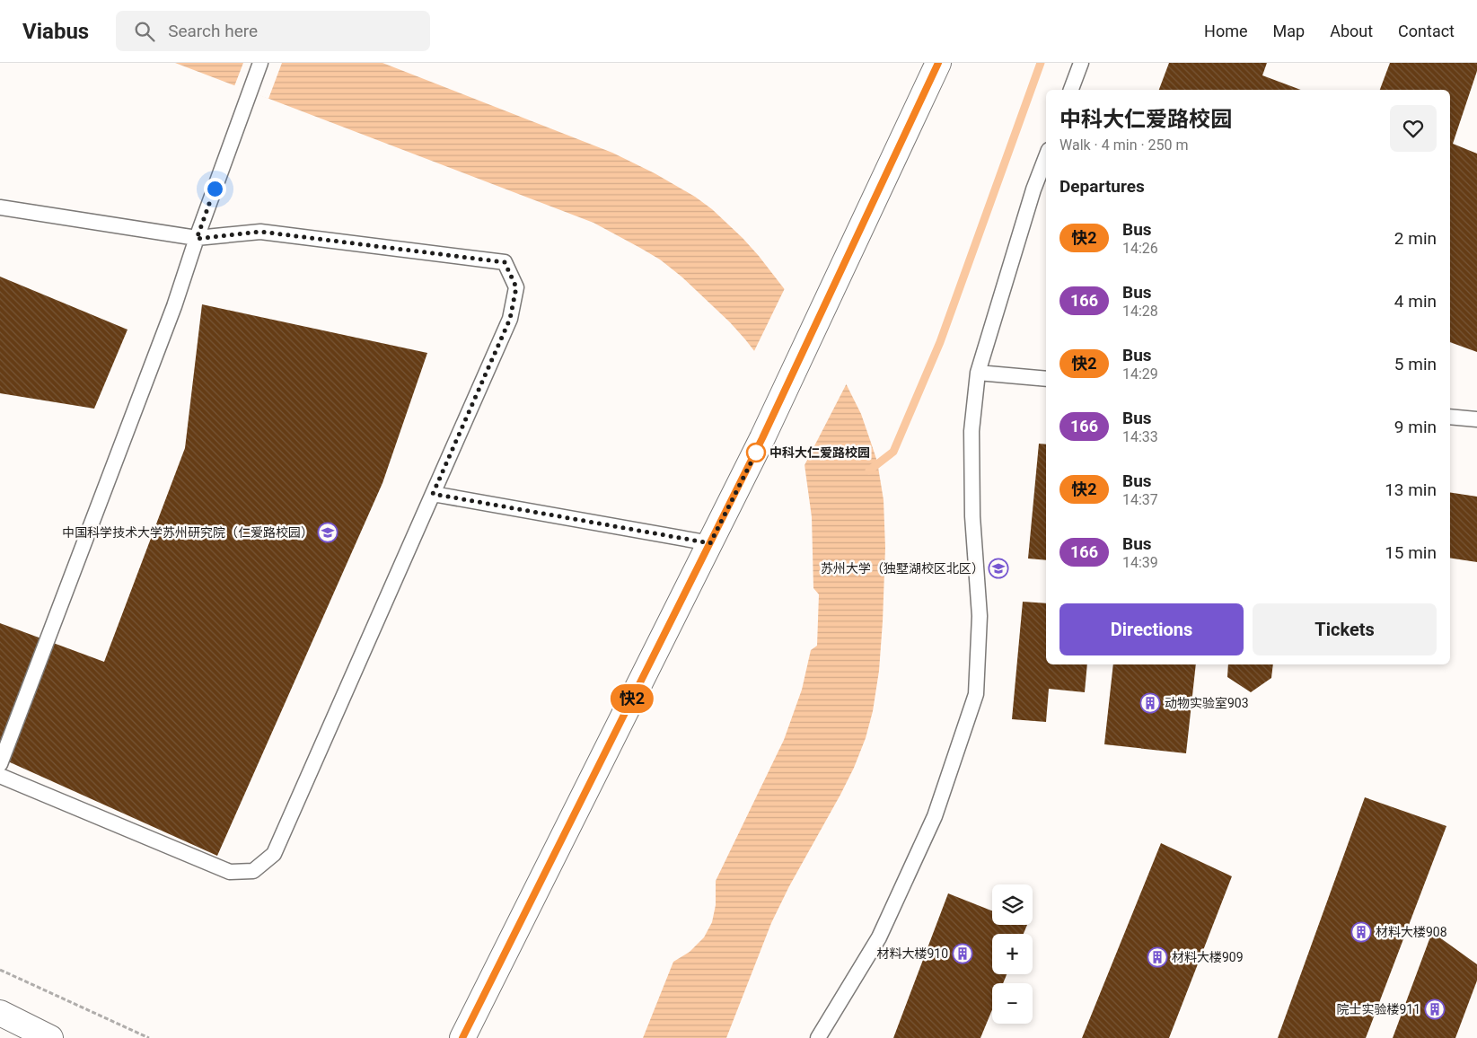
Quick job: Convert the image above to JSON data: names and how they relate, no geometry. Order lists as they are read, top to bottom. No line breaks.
{"places":{"other":["中科大仁爱路校园"],"school or university":["中国科学技术大学苏州研究院（仁爱路校园）","苏州大学（独墅湖校区北区）"],"building":["动物实验室903","材料大楼908","材料大楼910","材料大楼909","院士实验楼911"]},"lines":["bus line 快2"],"page":{"header":"Viabus","search":"Search here","nav":["Home","Map","About","Contact"],"on_map":"快2","heading":[["中科大仁爱路校园","Walk · 4 min · 250 m"],"Departures"],"list":[{"mark":"快2","name":"Bus","note":"14:26","value":"2 min"},{"mark":"166","name":"Bus","note":"14:28","value":"4 min"},{"mark":"快2","name":"Bus","note":"14:29","value":"5 min"},{"mark":"166","name":"Bus","note":"14:33","value":"9 min"},{"mark":"快2","name":"Bus","note":"14:37","value":"13 min"},{"mark":"166","name":"Bus","note":"14:39","value":"15 min"}],"buttons":["Directions","Tickets"],"map_buttons":["+","−"]}}
